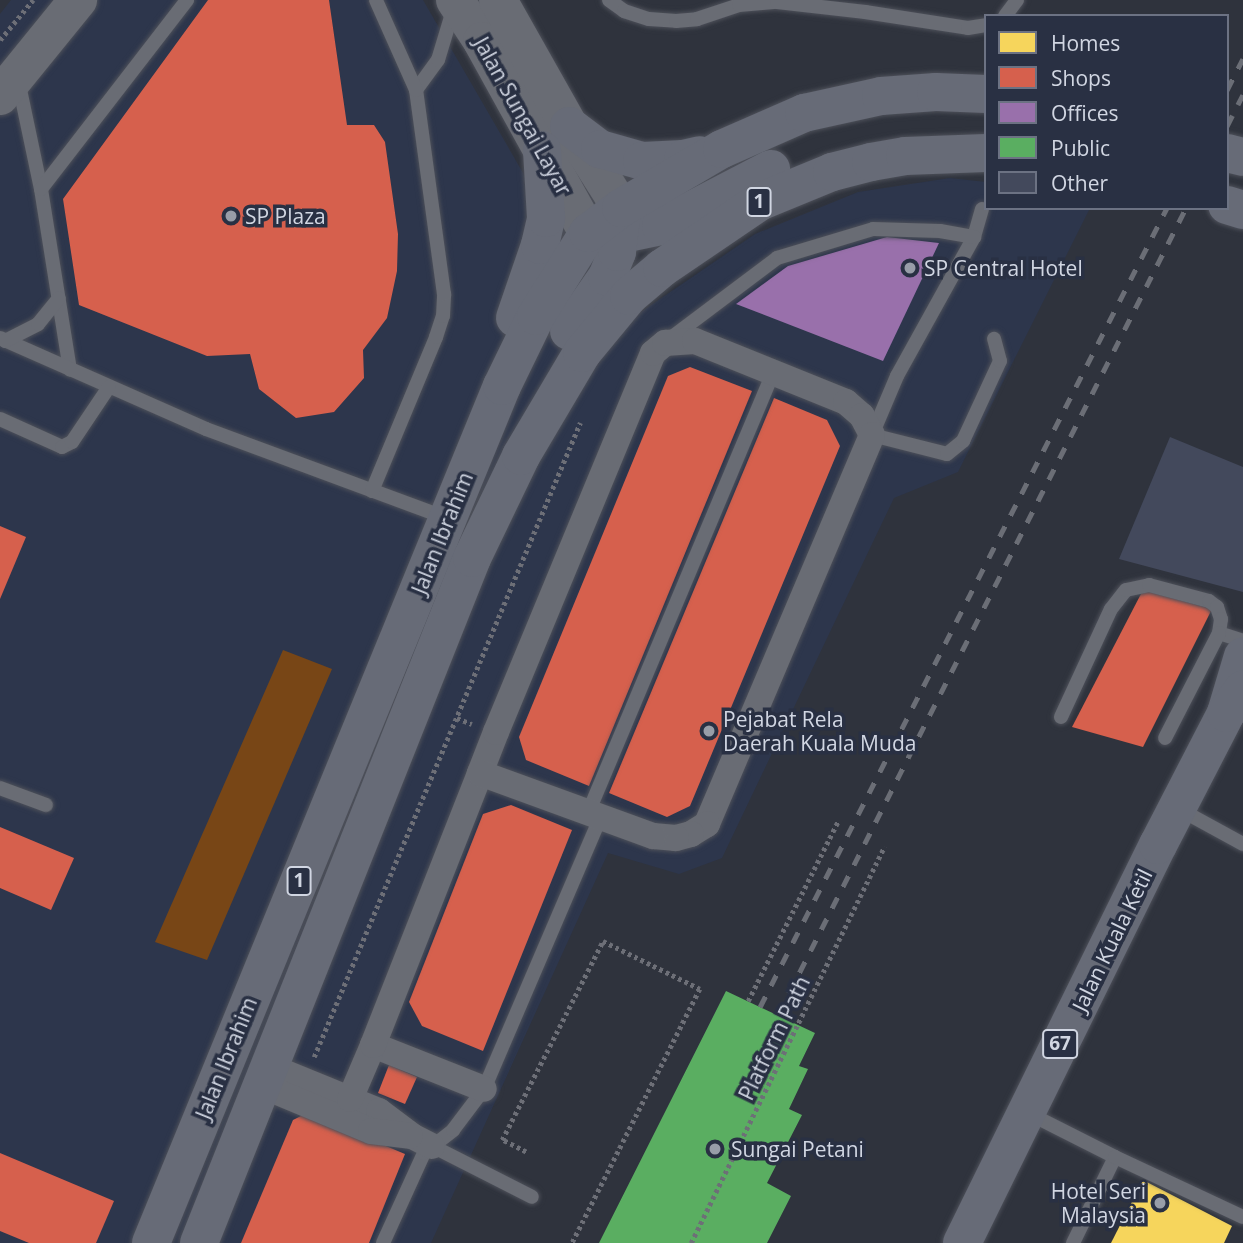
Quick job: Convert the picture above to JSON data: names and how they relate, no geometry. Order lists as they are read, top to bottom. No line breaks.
{"streets":{"main road":["Jalan Sungai Layar","1","Jalan Ibrahim","Jalan Kuala Ketil","67"],"path":["Platform Path"]},"crossings":[["Jalan Sungai Layar","Jalan Ibrahim"]],"places":["SP Plaza","SP Central Hotel","Pejabat Rela Daerah Kuala Muda","Sungai Petani","Hotel Seri Malaysia"],"legend":["Homes","Shops","Offices","Public","Other"]}
